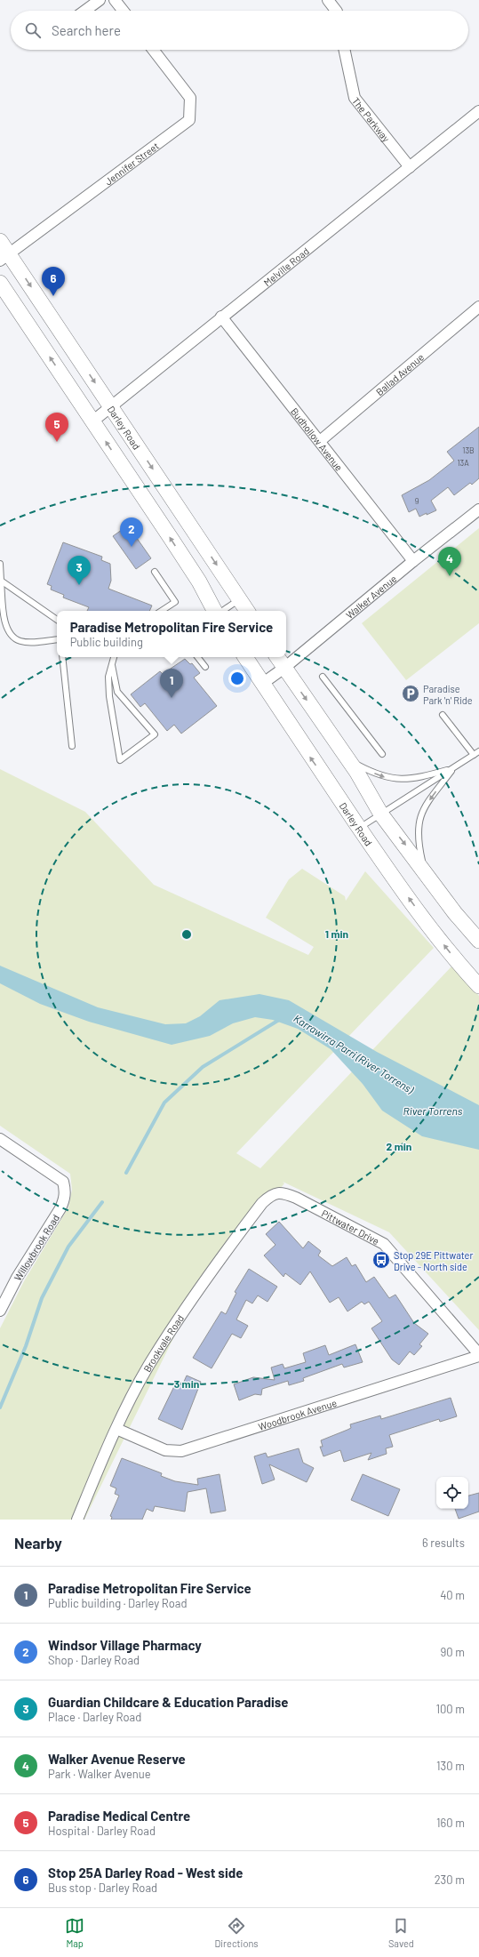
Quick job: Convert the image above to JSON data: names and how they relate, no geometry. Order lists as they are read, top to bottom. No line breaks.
{"streets":{"main road":["Darley Road"],"street":["The Parkway","Jennifer Street","Melville Road","Ballad Avenue","Budhollow Avenue","Walker Avenue","Pittwater Drive","Willowbrook Road","Brookvale Road","Woodbrook Avenue"]},"crossings":[["The Parkway","Melville Road"],["Jennifer Street","Darley Road"],["Melville Road","Darley Road"],["Melville Road","Budhollow Avenue"],["Ballad Avenue","Budhollow Avenue"],["Darley Road","Walker Avenue"],["Budhollow Avenue","Walker Avenue"],["Pittwater Drive","Brookvale Road"],["Pittwater Drive","Woodbrook Avenue"],["Brookvale Road","Woodbrook Avenue"]],"water":["Karrawirra Parri (River Torrens)","River Torrens"],"places":{"parking":["Paradise Park 'n' Ride"],"bus stop":["Stop 29E Pittwater Drive - North side"]},"house_numbers":["13B","13A","9"],"page":{"search":"Search here","pins":["6","5","2","4","3","1"],"popup":["Paradise Metropolitan Fire Service","Public building"],"heading":["Nearby","6 results"],"list":[{"mark":"1","name":"Paradise Metropolitan Fire Service","note":"Public building · Darley Road","value":"40 m"},{"mark":"2","name":"Windsor Village Pharmacy","note":"Shop · Darley Road","value":"90 m"},{"mark":"3","name":"Guardian Childcare & Education Paradise","note":"Place · Darley Road","value":"100 m"},{"mark":"4","name":"Walker Avenue Reserve","note":"Park · Walker Avenue","value":"130 m"},{"mark":"5","name":"Paradise Medical Centre","note":"Hospital · Darley Road","value":"160 m"},{"mark":"6","name":"Stop 25A Darley Road - West side","note":"Bus stop · Darley Road","value":"230 m"}],"nav":["Map","Directions","Saved"]},"rings":["1 min","2 min","3 min"]}
